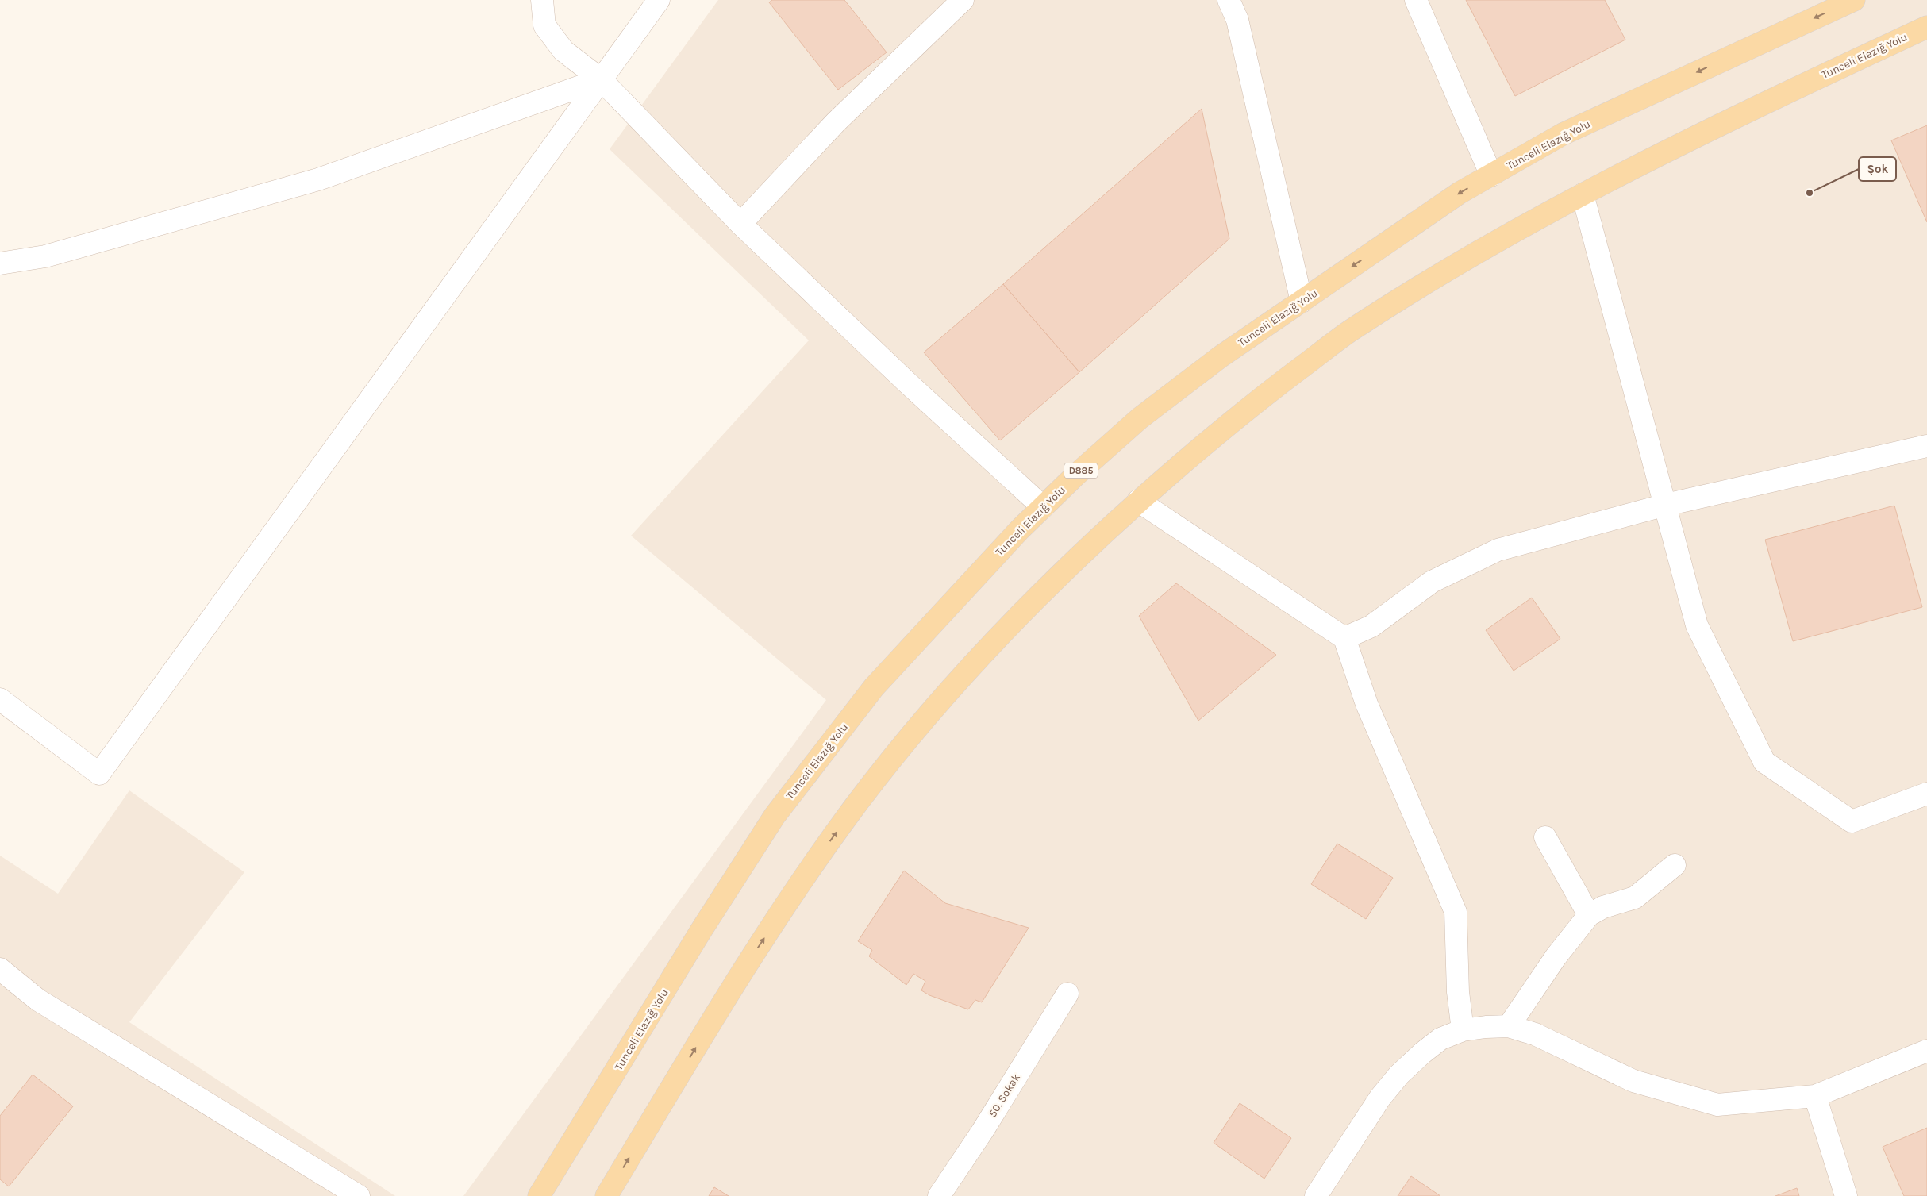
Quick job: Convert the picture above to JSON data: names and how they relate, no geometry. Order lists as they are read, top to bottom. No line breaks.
{"streets":{"main road":["Tunceli Elazığ Yolu","D885"],"street":["50. Sokak"]},"places":["Şok"]}
